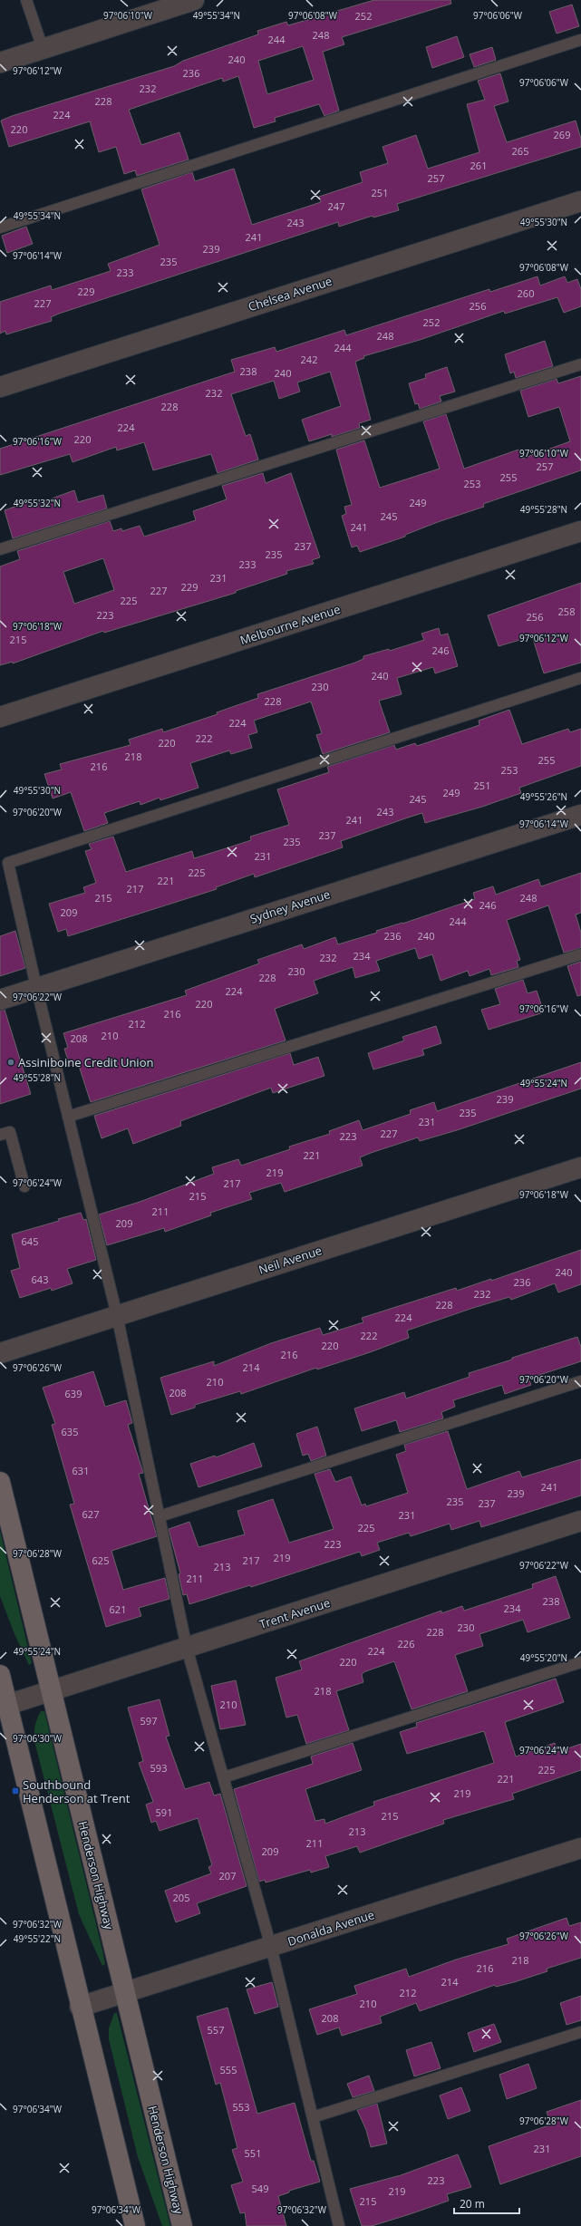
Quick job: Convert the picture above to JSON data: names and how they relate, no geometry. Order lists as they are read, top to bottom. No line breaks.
{"streets":{"main road":["Henderson Highway"],"street":["Chelsea Avenue","Melbourne Avenue","Sydney Avenue","Neil Avenue","Trent Avenue","Donalda Avenue"]},"crossings":[["Trent Avenue","Henderson Highway"],["Henderson Highway","Donalda Avenue"]],"places":{"other":["Assiniboine Credit Union"],"transit":["Southbound Henderson at Trent"]},"house_numbers":["252","248","244","240","236","232","228","224","220","269","265","261","257","251","247","243","241","239","235","233","229","260","227","256","252","248","244","242","238","240","232","228","224","220","257","255","253","249","245","241","237","235","233","231","229","227","225","258","223","256","215","246","240","230","228","224","222","220","218","255","216","253","251","249","245","243","241","237","235","231","225","221","217","215","248","246","209","244","236","240","234","232","230","228","224","220","216","212","210","208","239","235","231","227","223","221","219","217","215","211","209","645","240","643","236","232","228","224","222","220","216","214","210","208","639","635","631","241","239","235","237","627","231","225","223","219","625","217","213","211","238","234","621","230","228","226","224","220","218","210","597","593","225","221","219","591","215","213","211","209","207","205","218","216","214","212","210","208","557","555","553","231","551","223","549","219","215"],"scale_bar":"20 m","coordinates":["97°06'10\"W","49°55'34\"N","97°06'08\"W","97°06'06\"W","97°06'12\"W","49°55'30\"N","97°06'14\"W","97°06'16\"W","49°55'32\"N","49°55'28\"N","97°06'18\"W","49°55'26\"N","97°06'20\"W","97°06'22\"W","49°55'24\"N","97°06'24\"W","97°06'26\"W","97°06'28\"W","49°55'20\"N","97°06'30\"W","97°06'32\"W","49°55'22\"N","97°06'34\"W"]}
